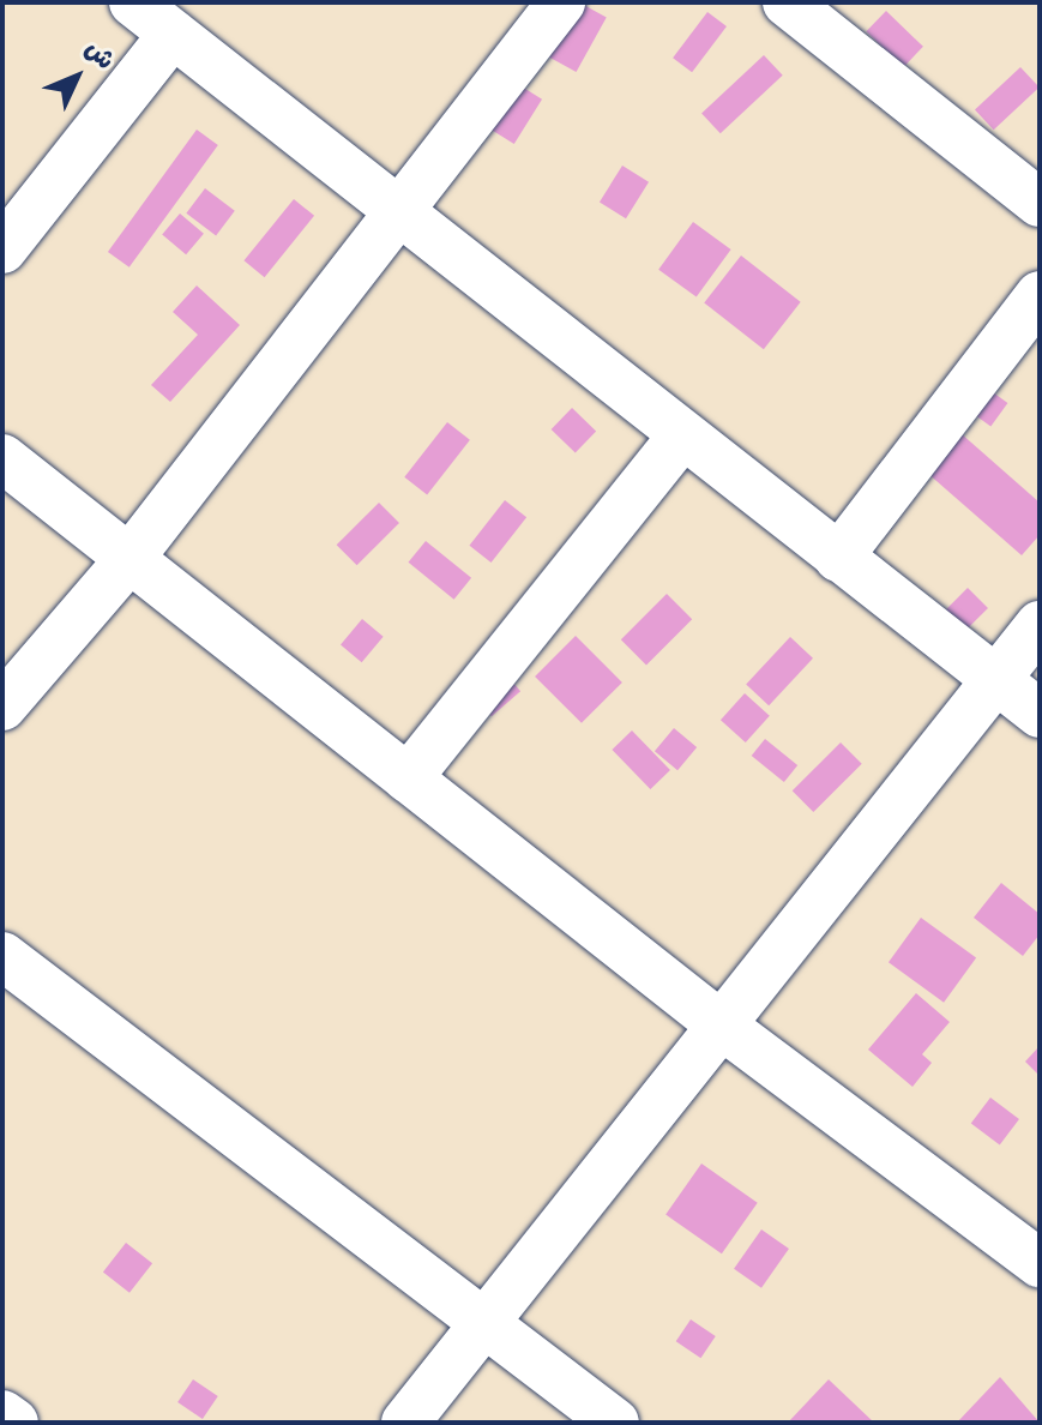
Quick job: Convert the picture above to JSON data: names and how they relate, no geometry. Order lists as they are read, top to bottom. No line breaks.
{"north":"top right"}
